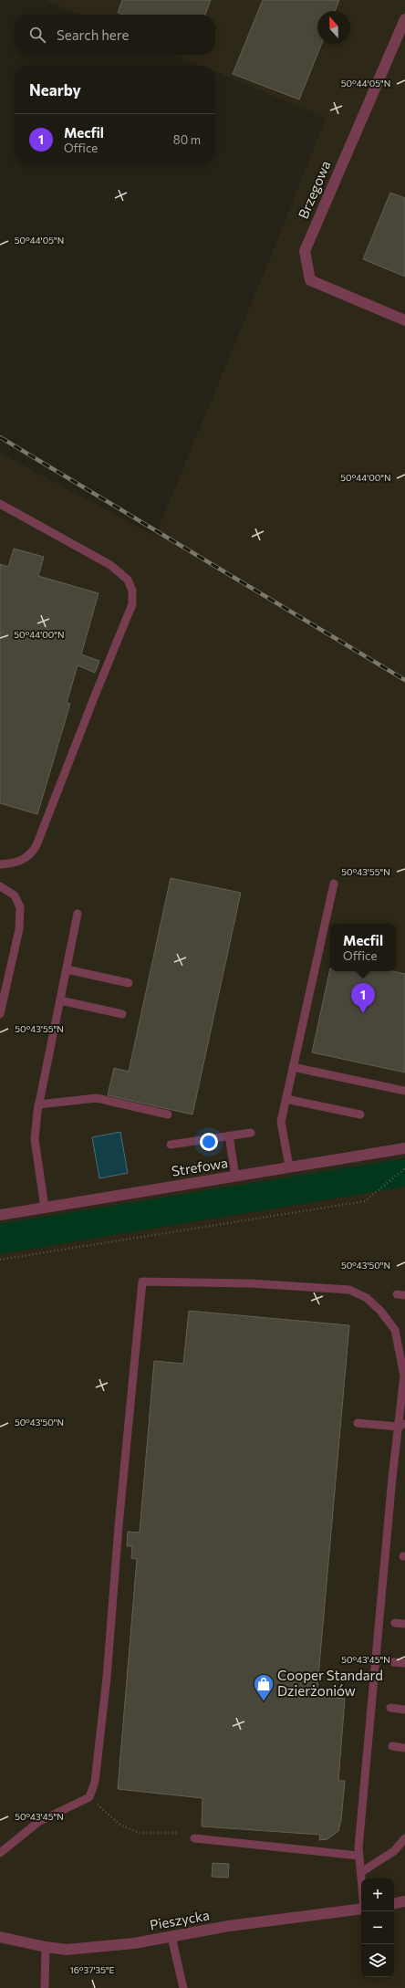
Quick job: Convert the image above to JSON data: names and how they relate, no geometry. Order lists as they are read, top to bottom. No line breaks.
{"streets":{"street":["Brzegowa","Strefowa","Pieszycka"]},"places":{"shop":["Cooper Standard Dzierżoniów"]},"north":"top","page":{"search":"Search here","heading":"Nearby","list":[{"mark":"1","name":"Mecfil","note":"Office","value":"80 m"}],"popup":["Mecfil","Office"],"pins":"1","map_buttons":["+","−"]},"coordinates":["50°44'05\"N","50°44'00\"N","50°43'55\"N","50°43'50\"N","50°43'45\"N","16°37'35\"E"]}
